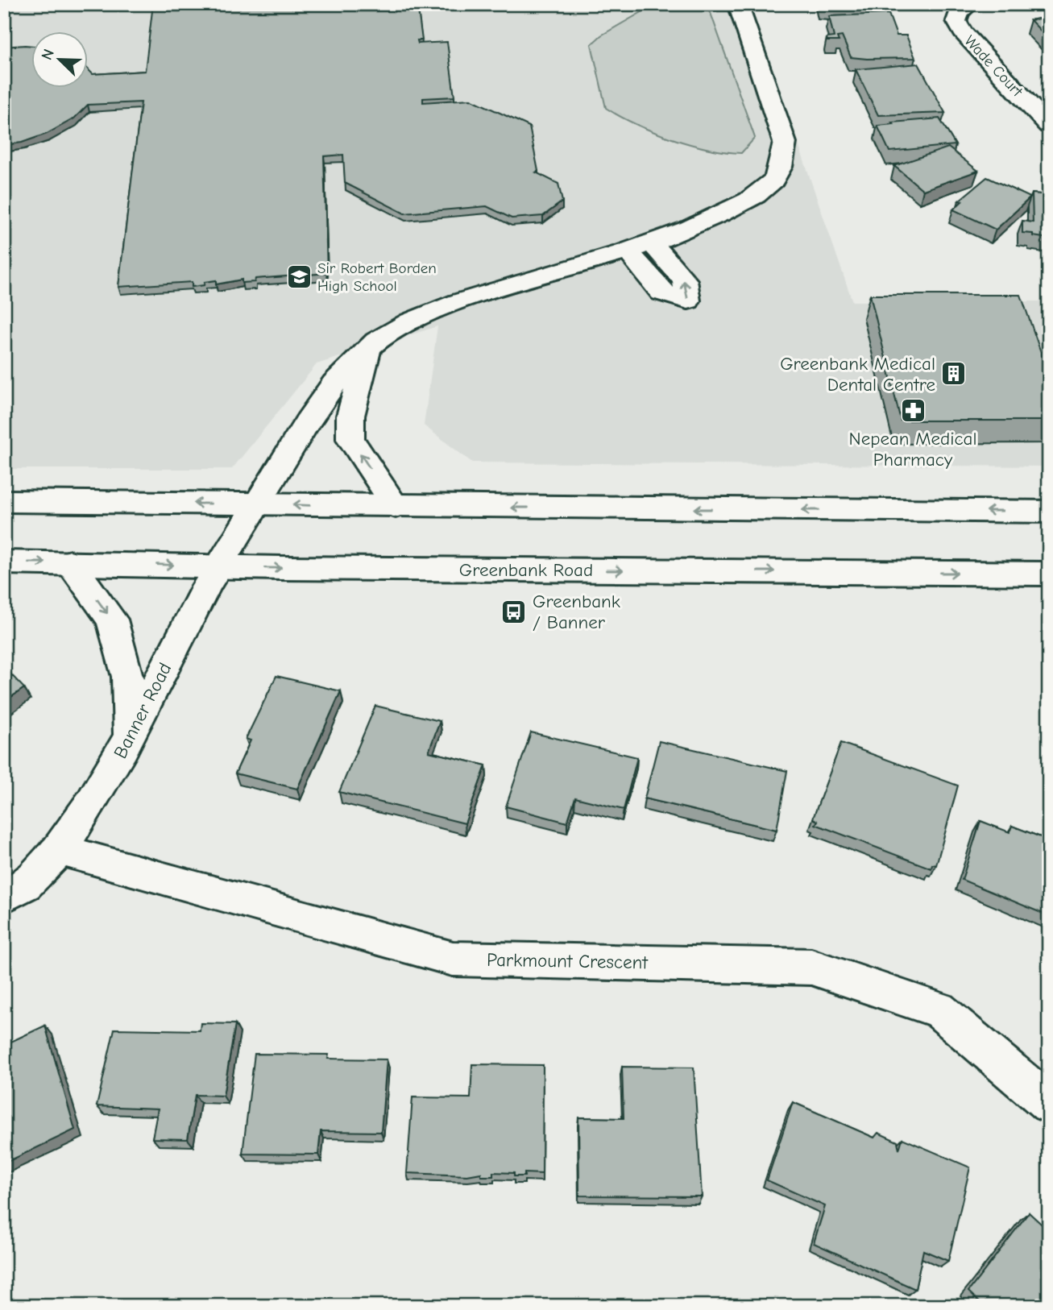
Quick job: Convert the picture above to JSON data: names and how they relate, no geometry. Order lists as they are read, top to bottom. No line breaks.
{"streets":{"main road":["Wade Court","Greenbank Road","Banner Road","Parkmount Crescent"]},"crossings":[["Greenbank Road","Banner Road"],["Banner Road","Parkmount Crescent"]],"places":{"school or university":["Sir Robert Borden High School"],"building":["Greenbank Medical Dental Centre"],"pharmacy":["Nepean Medical Pharmacy"],"bus stop":["Greenbank / Banner"]},"north":"top left"}
